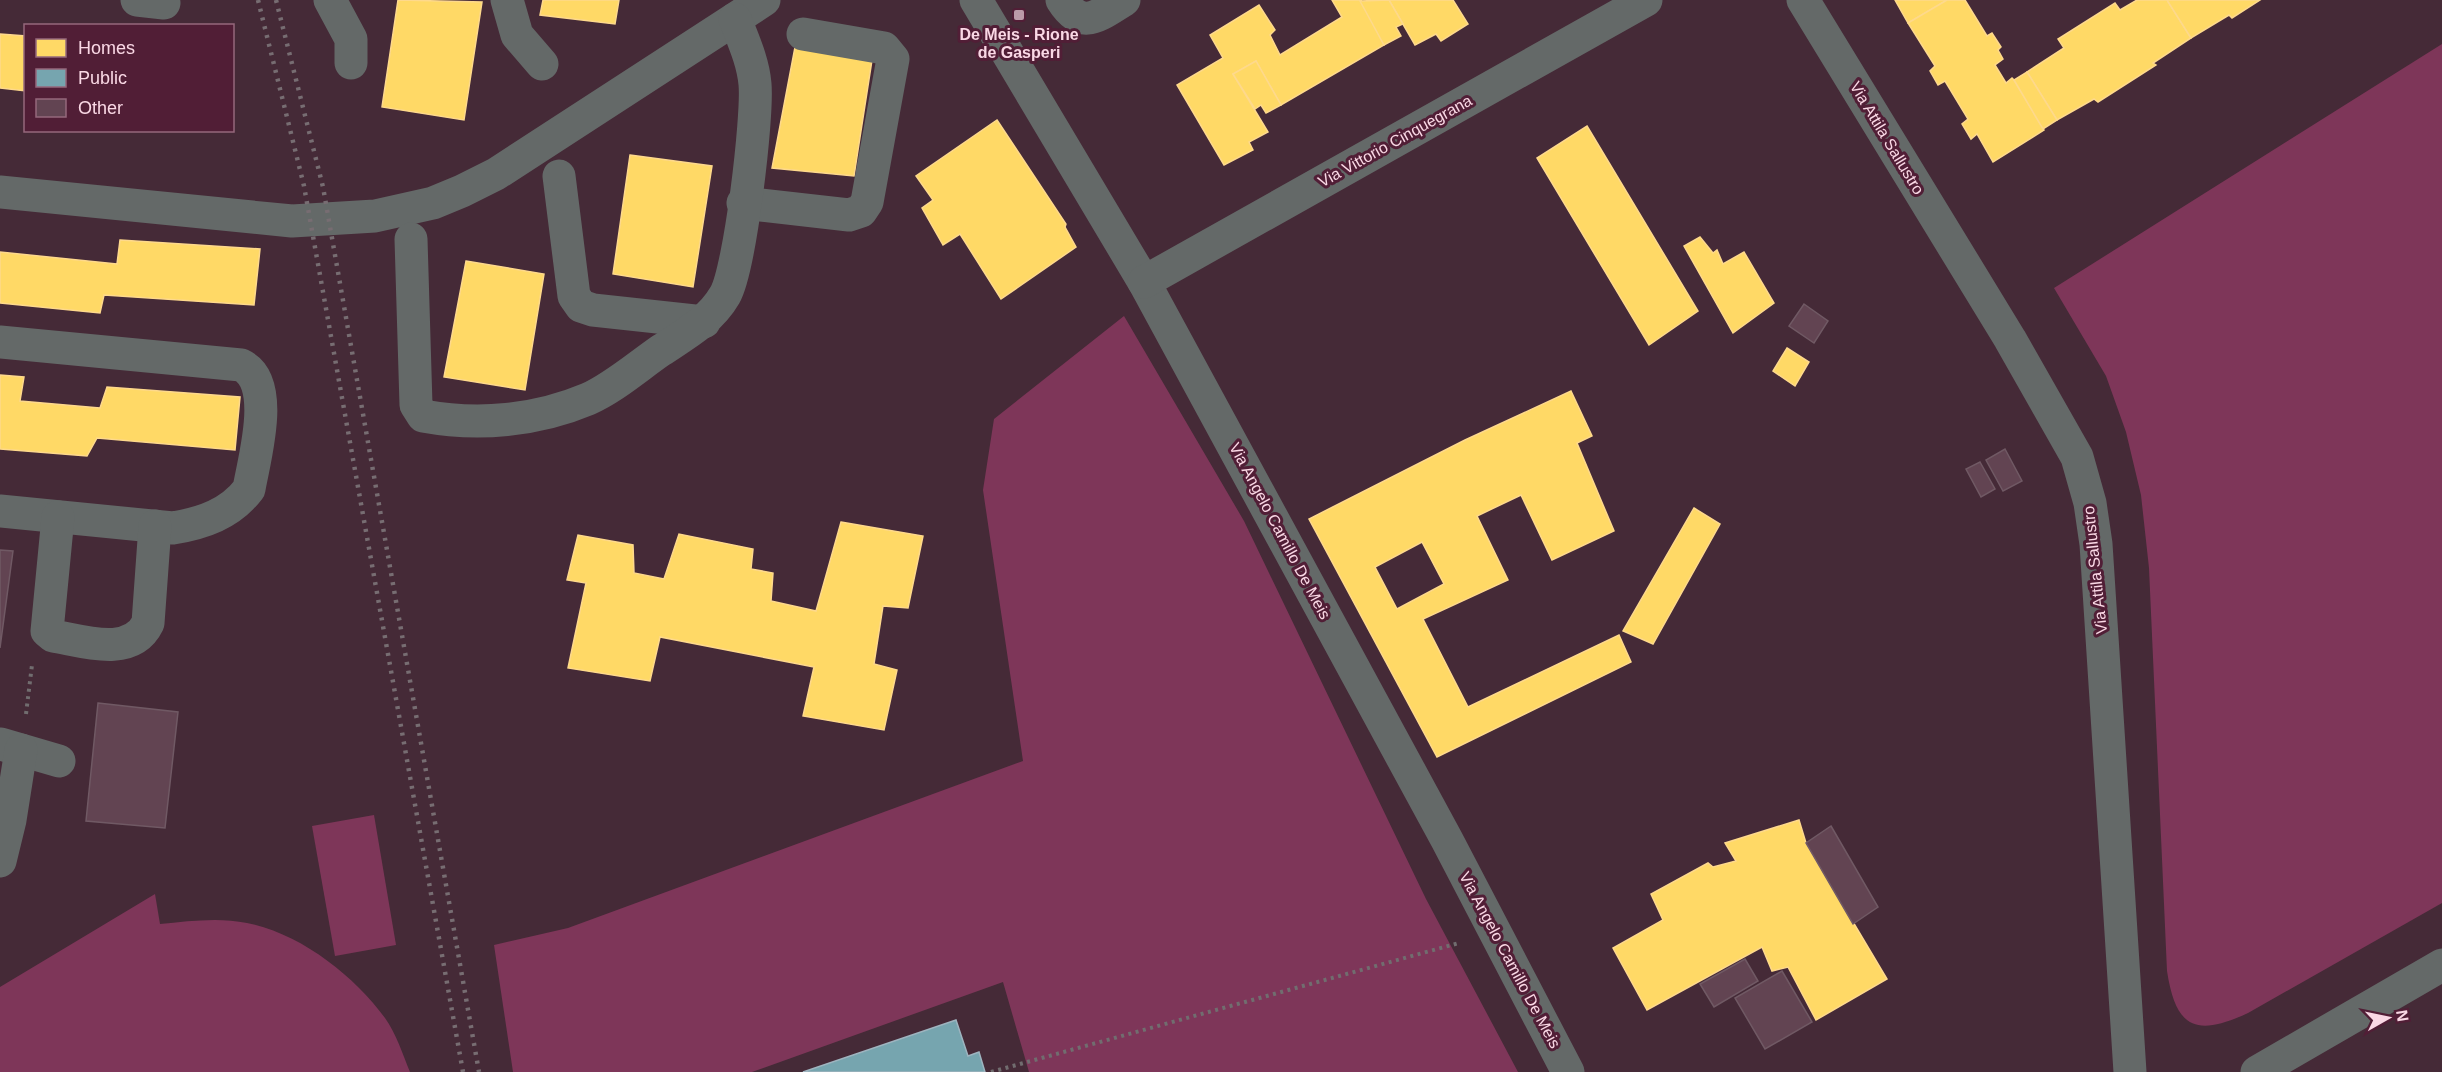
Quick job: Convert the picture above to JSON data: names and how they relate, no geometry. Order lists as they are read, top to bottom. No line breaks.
{"streets":{"street":["Via Attila Sallustro","Via Vittorio Cinquegrana","Via Angelo Camillo De Meis"]},"crossings":[["Via Vittorio Cinquegrana","Via Angelo Camillo De Meis"]],"places":{"transit":["De Meis - Rione de Gasperi"]},"legend":["Homes","Public","Other"],"north":"right"}
